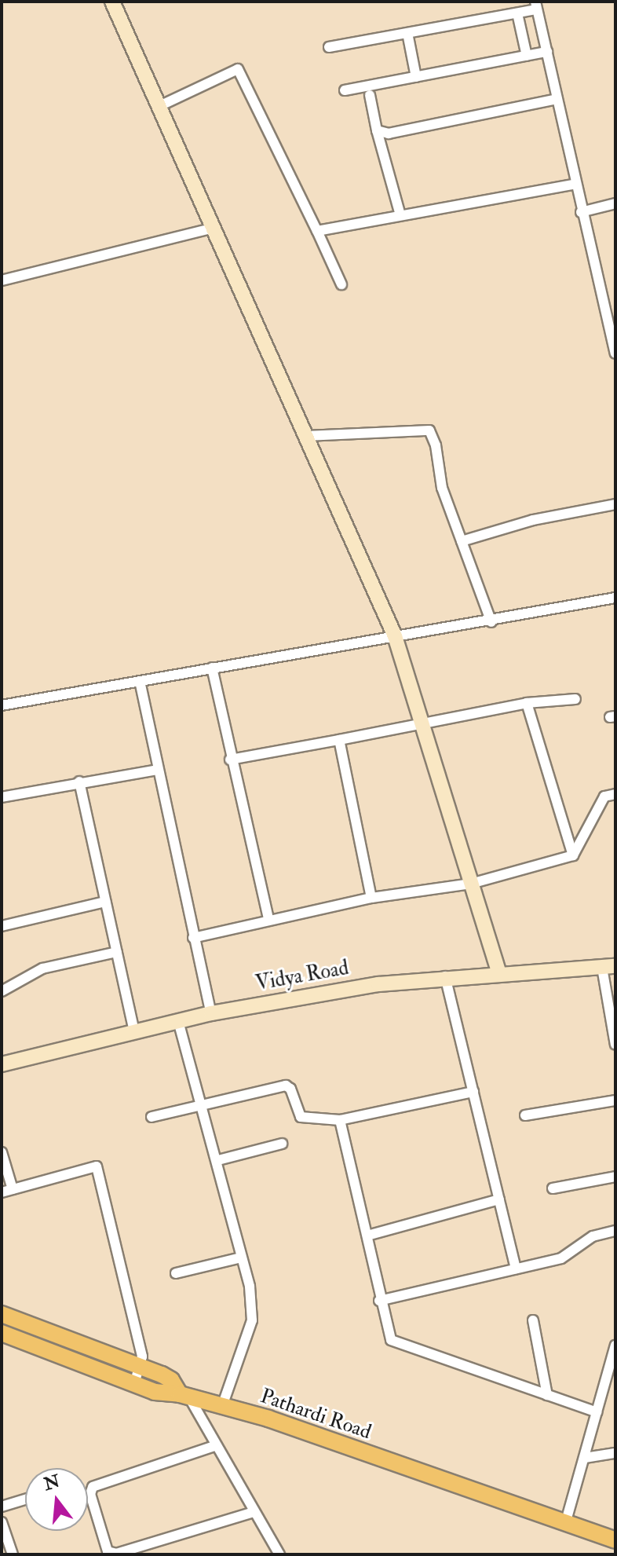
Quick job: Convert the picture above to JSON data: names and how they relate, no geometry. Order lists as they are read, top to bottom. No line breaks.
{"streets":{"main road":["Pathardi Road"],"street":["Vidya Road"]},"north":"top"}
